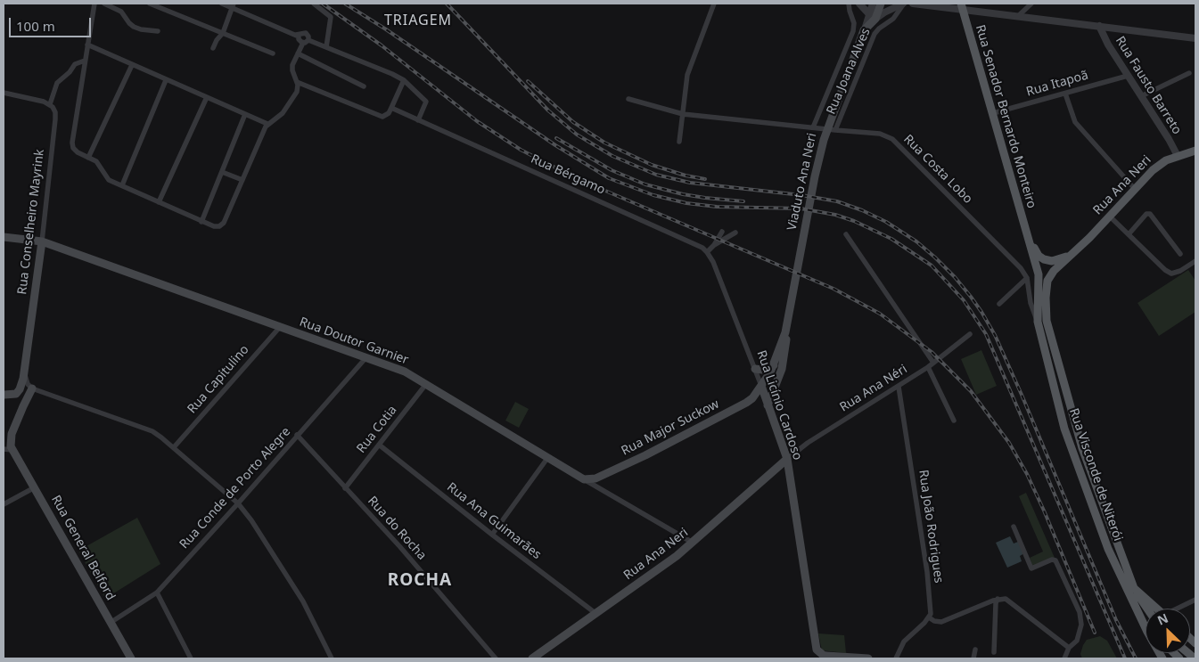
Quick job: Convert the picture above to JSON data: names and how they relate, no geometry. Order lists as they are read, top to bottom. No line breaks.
{"streets":{"main road":["Rua Senador Bernardo Monteiro","Viaduto Ana Neri","Rua Ana Neri","Rua Conselheiro Mayrink","Rua Doutor Garnier","Rua Licínio Cardoso","Rua Major Suckow","Rua Visconde de Niterói","Rua General Belford"],"street":["Rua Joana Alves","Rua Itapoã","Rua Fausto Barreto","Rua Costa Lobo","Rua Bérgamo","Rua Capitulino","Rua Ana Néri","Rua Cotia","Rua Conde de Porto Alegre","Rua Ana Guimarães","Rua João Rodrigues","Rua do Rocha"]},"crossings":[["Rua Joana Alves","Rua Costa Lobo"],["Rua Itapoã","Rua Fausto Barreto"],["Rua Itapoã","Rua Senador Bernardo Monteiro"],["Rua Fausto Barreto","Rua Ana Neri"],["Rua Senador Bernardo Monteiro","Rua Visconde de Niterói"],["Rua Costa Lobo","Rua Visconde de Niterói"],["Rua Bérgamo","Rua Licínio Cardoso"],["Viaduto Ana Neri","Rua Licínio Cardoso"],["Viaduto Ana Neri","Rua Major Suckow"],["Rua Ana Neri","Rua Doutor Garnier"],["Rua Ana Neri","Rua Ana Néri"],["Rua Ana Neri","Rua Licínio Cardoso"],["Rua Ana Neri","Rua Visconde de Niterói"],["Rua Ana Neri","Rua Ana Guimarães"],["Rua Conselheiro Mayrink","Rua Doutor Garnier"],["Rua Doutor Garnier","Rua Capitulino"],["Rua Doutor Garnier","Rua Major Suckow"],["Rua Doutor Garnier","Rua Cotia"],["Rua Doutor Garnier","Rua Conde de Porto Alegre"],["Rua Ana Néri","Rua Licínio Cardoso"],["Rua Ana Néri","Rua João Rodrigues"],["Rua Licínio Cardoso","Rua Major Suckow"],["Rua Cotia","Rua Ana Guimarães"],["Rua Cotia","Rua do Rocha"],["Rua Conde de Porto Alegre","Rua do Rocha"],["Rua Conde de Porto Alegre","Rua General Belford"]],"districts":["TRIAGEM","ROCHA"],"scale_bar":"100 m","north":"top left"}
